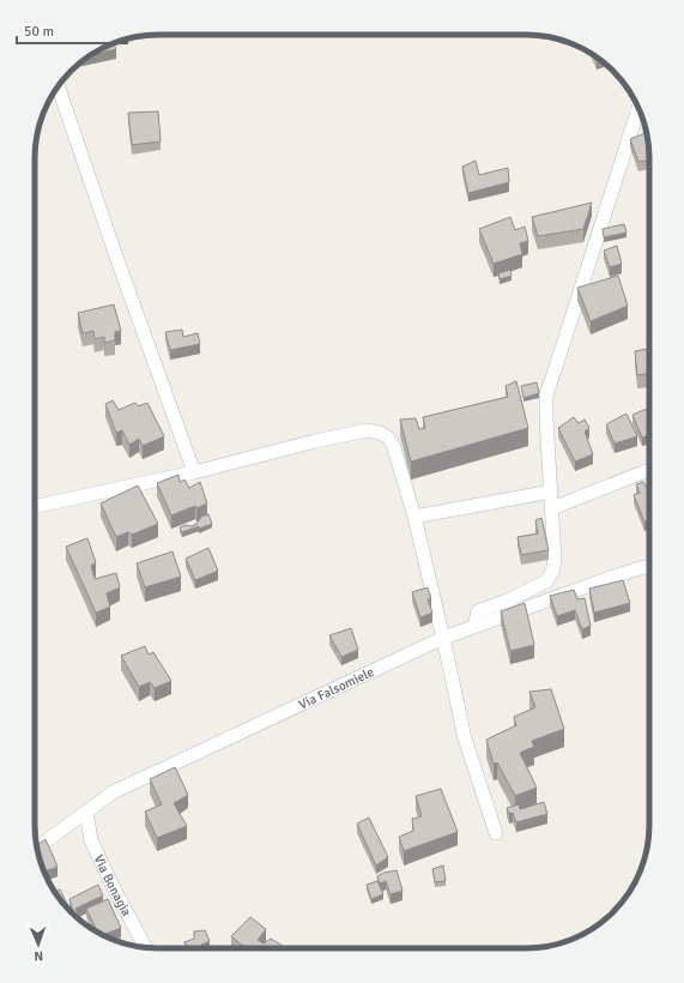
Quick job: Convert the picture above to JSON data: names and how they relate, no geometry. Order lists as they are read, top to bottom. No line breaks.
{"streets":{"street":["Via Falsomiele","Via Bonagia"]},"crossings":[["Via Falsomiele","Via Bonagia"]],"scale_bar":"50 m","north":"bottom"}
